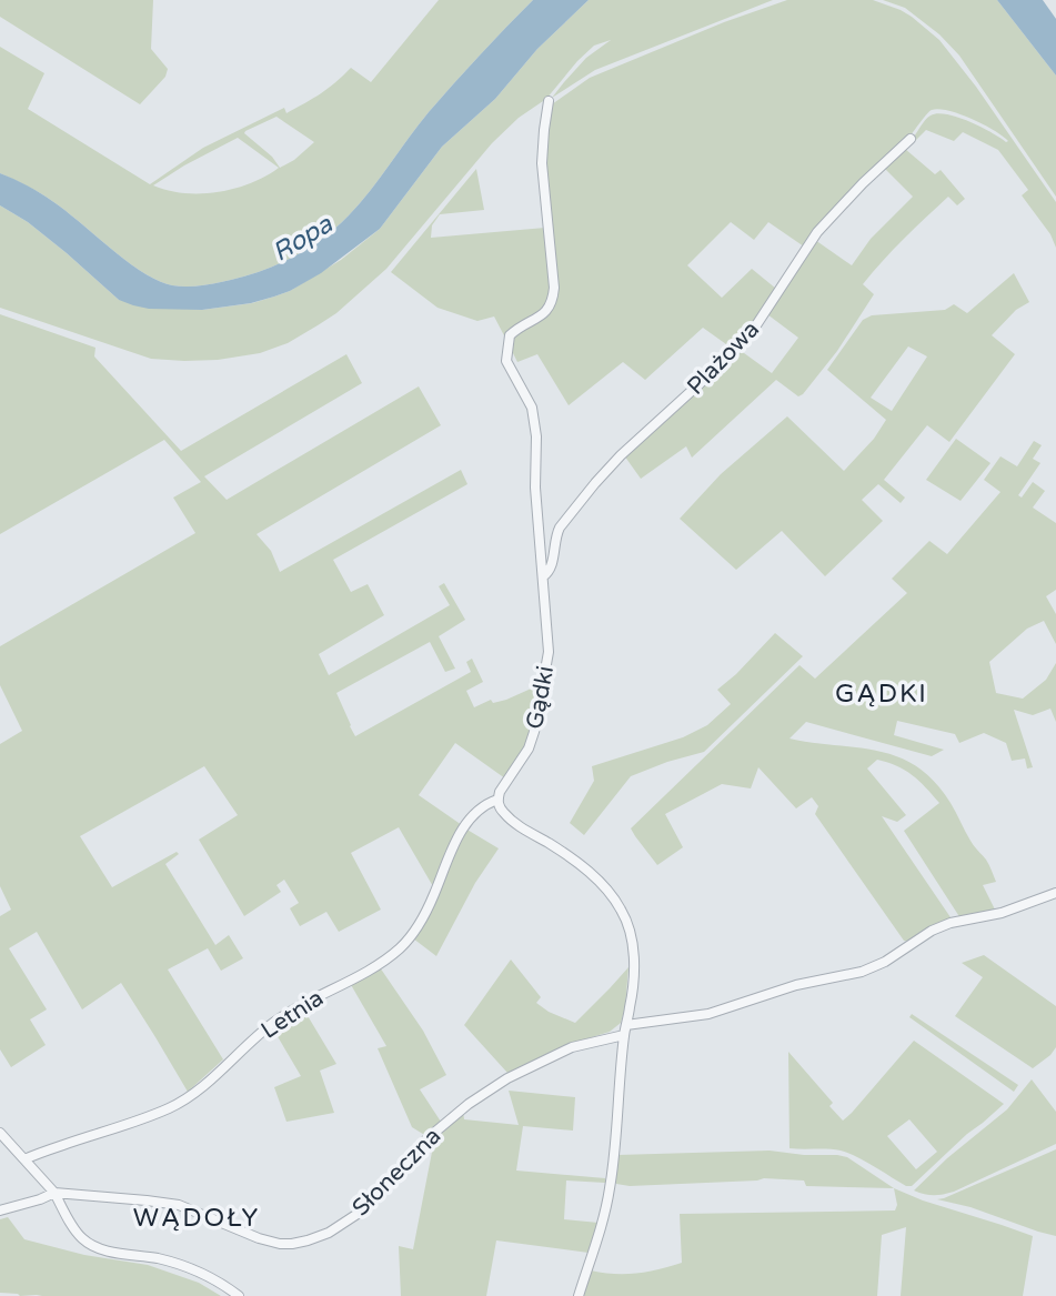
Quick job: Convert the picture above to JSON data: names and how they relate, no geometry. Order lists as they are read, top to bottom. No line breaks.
{"streets":{"street":["Plażowa","Gądki","Letnia","Słoneczna"]},"crossings":[["Plażowa","Gądki"],["Gądki","Letnia"]],"districts":["GĄDKI","WĄDOŁY"],"water":["Ropa"]}
